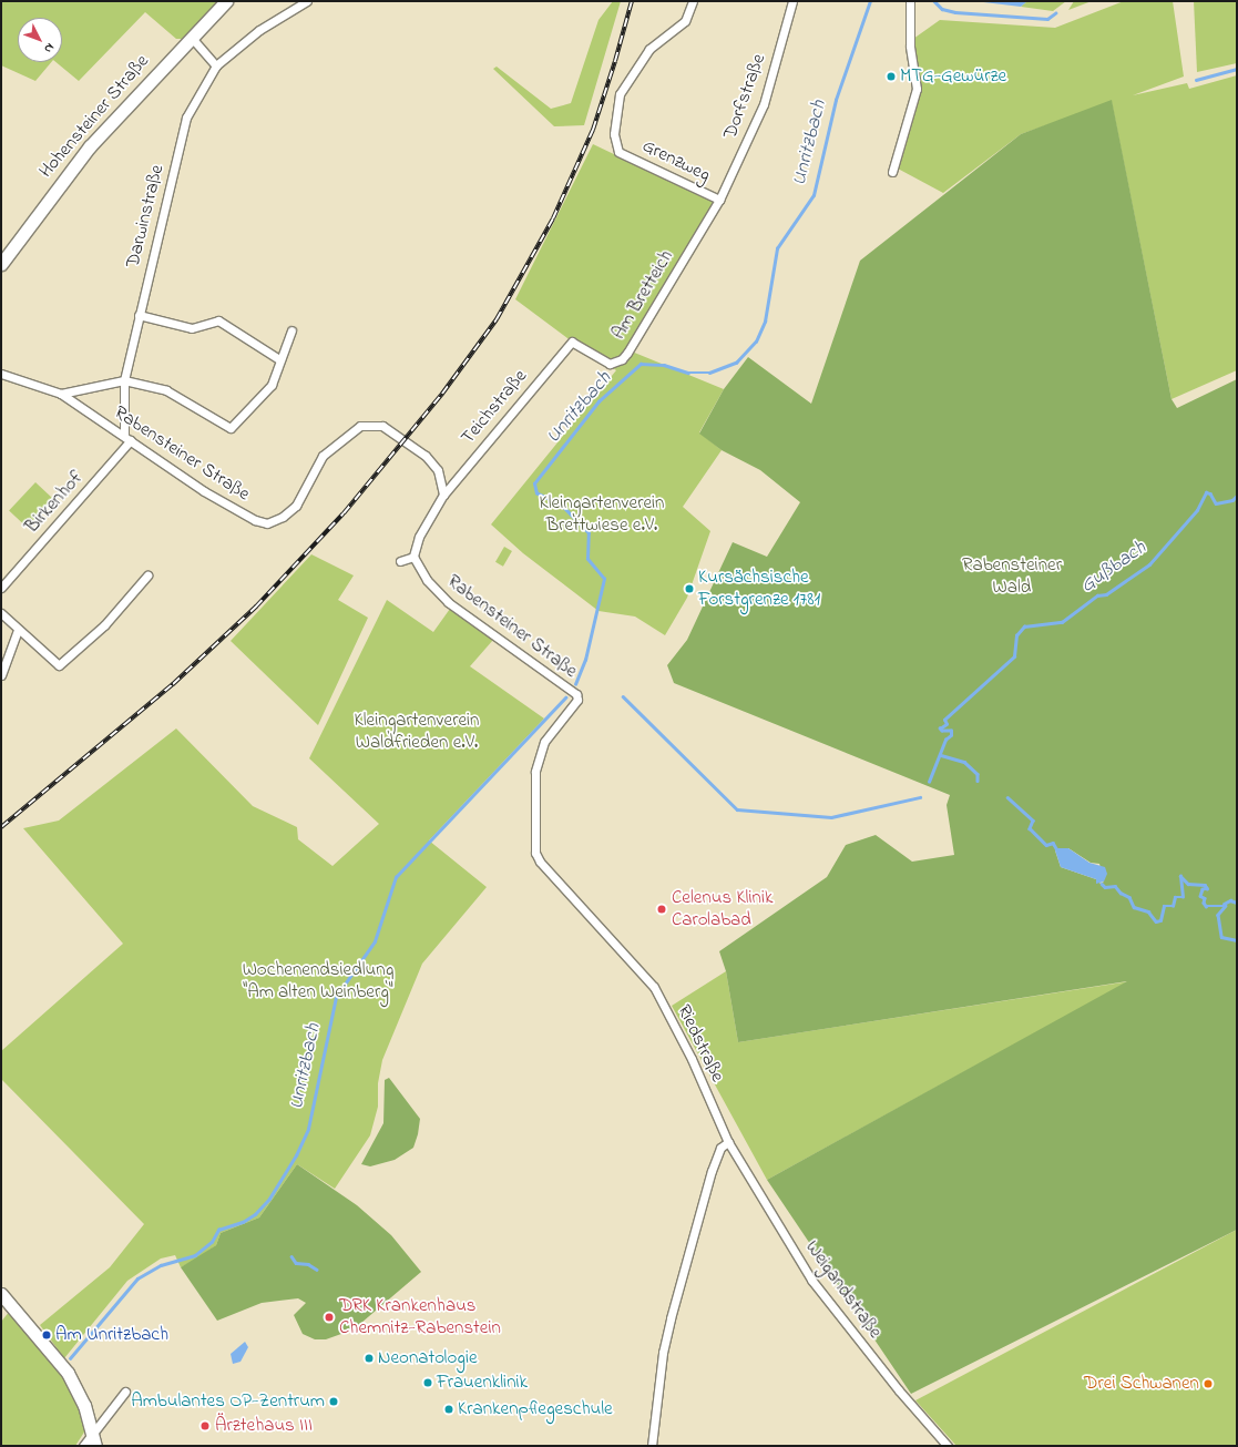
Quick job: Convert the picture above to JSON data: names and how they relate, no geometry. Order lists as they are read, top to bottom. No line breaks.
{"streets":{"main road":["Hohensteiner Straße"],"street":["Dorfstraße","Grenzweg","Darwinstraße","Am Bretteich","Teichstraße","Rabensteiner Straße","Birkenhof","Riedstraße","Weigandstraße"]},"crossings":[["Dorfstraße","Grenzweg"],["Dorfstraße","Am Bretteich"],["Grenzweg","Am Bretteich"],["Darwinstraße","Rabensteiner Straße"],["Darwinstraße","Birkenhof"],["Am Bretteich","Teichstraße"],["Teichstraße","Rabensteiner Straße"],["Rabensteiner Straße","Birkenhof"],["Rabensteiner Straße","Riedstraße"],["Riedstraße","Weigandstraße"]],"water":["Unritzbach","Gußbach"],"parks":["Kleingartenverein Brettwiese e.V.","Rabensteiner Wald","Kleingartenverein Waldfrieden e.V.","Wochenendsiedlung \"Am alten Weinberg\""],"places":["MTG-Gewürze","Kursächsische Forstgrenze 1781","Celenus Klinik Carolabad","DRK Krankenhaus Chemnitz-Rabenstein","Am Unritzbach","Neonatologie","Frauenklinik","Drei Schwanen","Ambulantes OP-Zentrum","Krankenpflegeschule","Ärztehaus III"],"north":"bottom right"}
